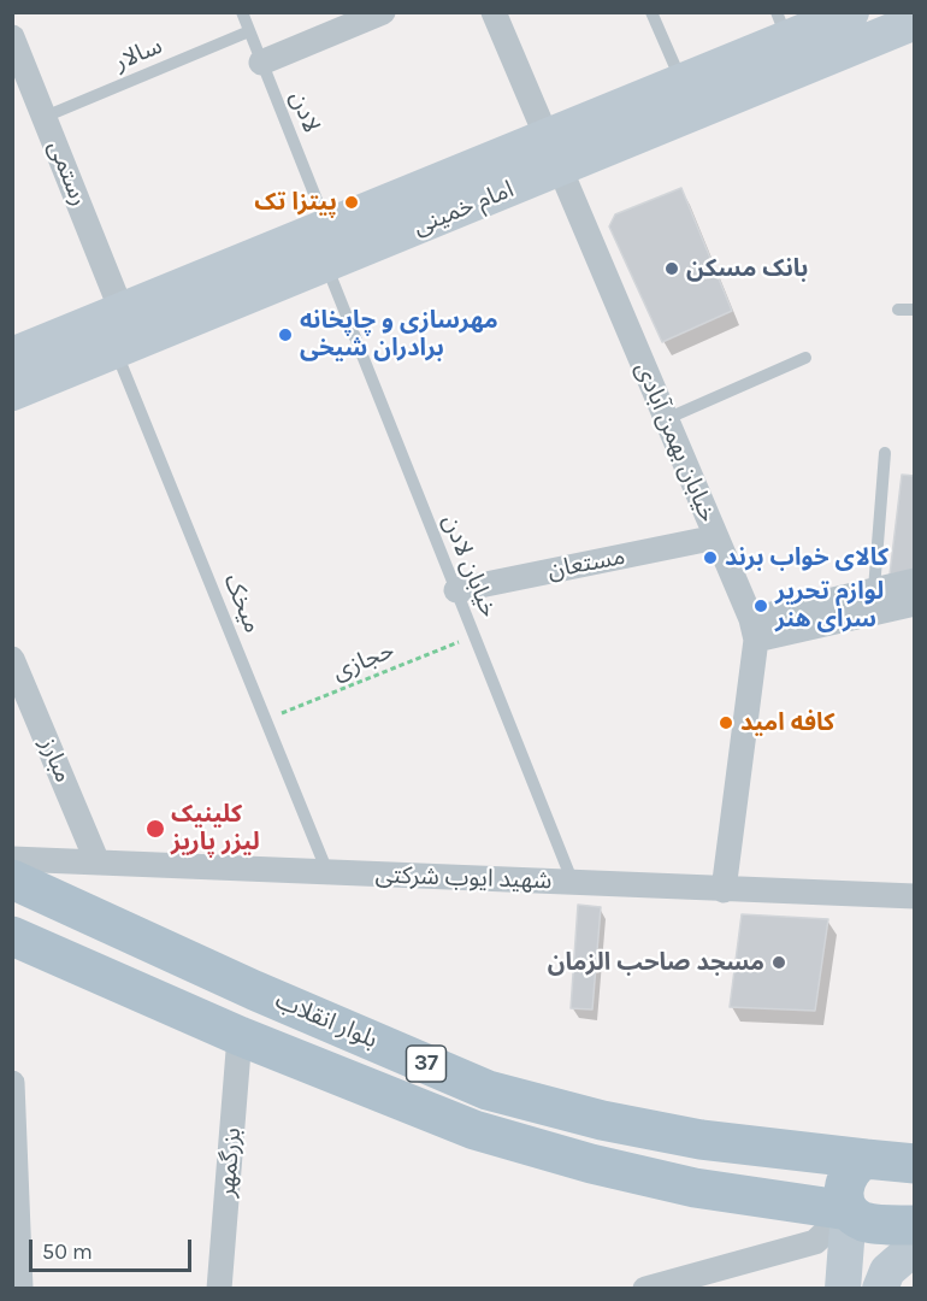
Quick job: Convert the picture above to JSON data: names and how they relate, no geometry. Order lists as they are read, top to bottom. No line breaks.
{"streets":{"main road":["امام خمینی","بلوار انقلاب","37"],"street":["رستمی","خیابان بهمن آبادی","مستعان","مبارز","شهید ایوب شرکتی","بزرگمهر"],"lane":["سالار","لادن","خیابان لادن","میخک"],"path":["حجازی"]},"crossings":[["سالار","لادن"],["سالار","رستمی"],["لادن","امام خمینی"],["رستمی","امام خمینی"],["امام خمینی","خیابان بهمن آبادی"],["امام خمینی","خیابان لادن"],["امام خمینی","میخک"],["خیابان بهمن آبادی","مستعان"],["مستعان","خیابان لادن"],["خیابان لادن","حجازی"],["خیابان لادن","شهید ایوب شرکتی"],["میخک","حجازی"],["میخک","شهید ایوب شرکتی"],["مبارز","شهید ایوب شرکتی"],["بلوار انقلاب","37"],["بلوار انقلاب","بزرگمهر"]],"places":["پیتزا تک","بانک مسکن","مهرسازی و چاپخانه برادران شیخی","کالای خواب برند","لوازم تحریر سرای هنر","کافه امید","کلینیک لیزر پاریز","مسجد صاحب الزمان"],"scale_bar":"50 m"}
